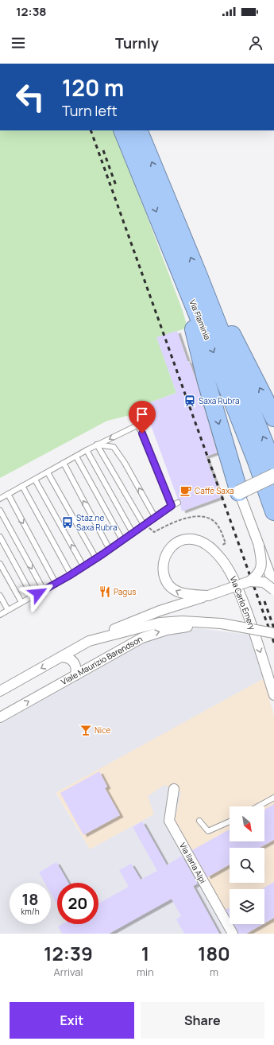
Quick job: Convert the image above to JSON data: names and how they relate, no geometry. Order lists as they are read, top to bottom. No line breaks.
{"streets":{"highway":["Via Flaminia"],"street":["Via Carlo Emery","Viale Maurizio Barendson","Via Ilaria Alpi"]},"places":{"station":["Saxa Rubra"],"cafe":["Caffè Saxa"],"bus stop":["Staz.ne Saxa Rubra"],"restaurant":["Pagus"],"bar":["Nice"]},"north":"bottom right","page":{"status":"12:38","header":"Turnly","turn":["120 m","Turn left"],"speed":"18 km/h","limit":"20","eta":["12:39","Arrival","1","min","180","m"],"buttons":["Exit","Share"]}}
